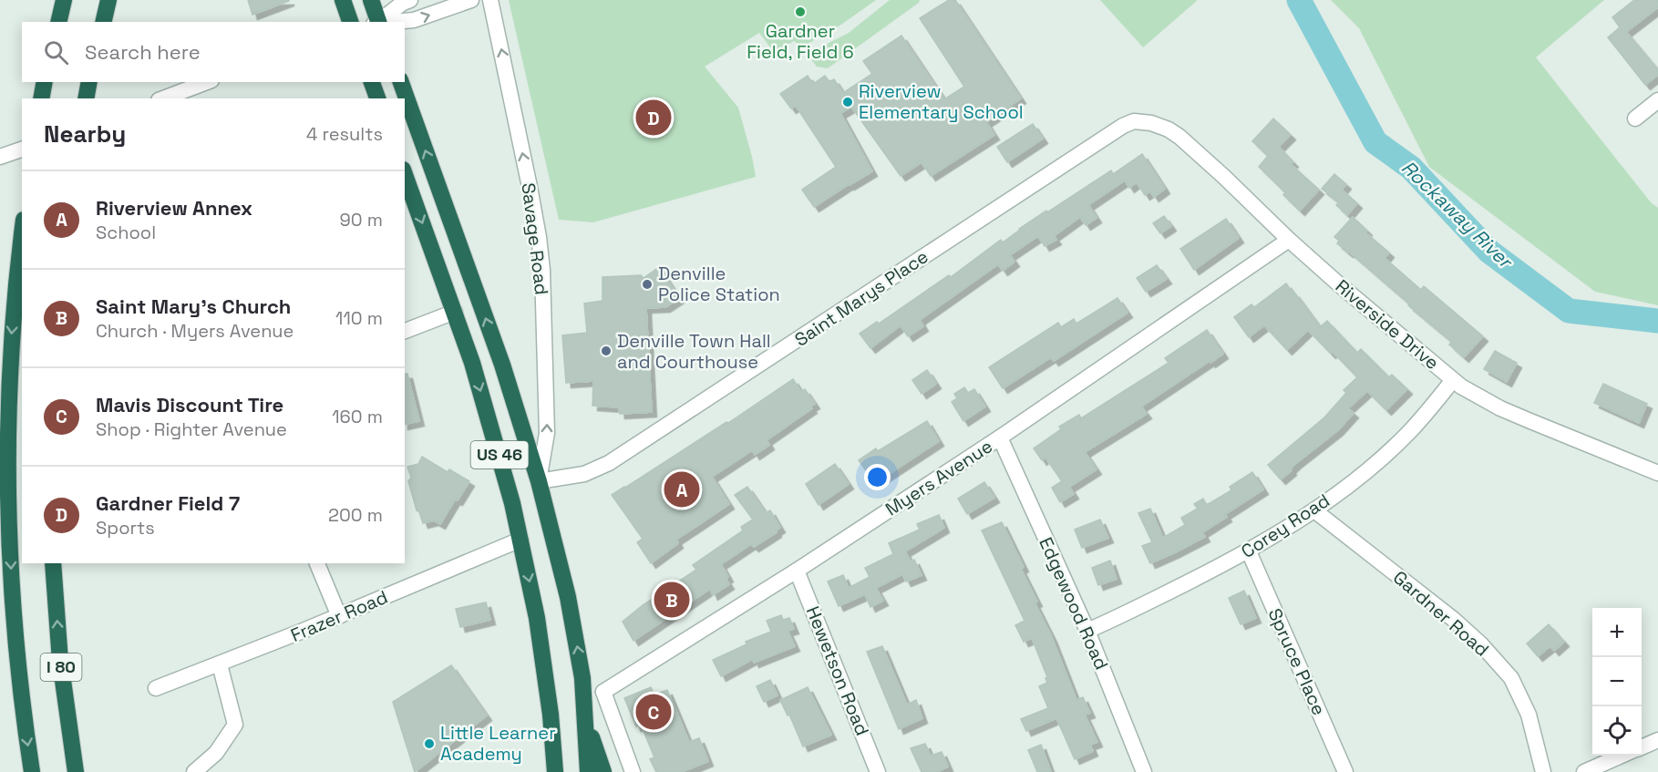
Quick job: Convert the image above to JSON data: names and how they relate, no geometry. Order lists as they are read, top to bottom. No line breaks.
{"streets":{"highway":["US 46","I 80"],"street":["Savage Road","Saint Marys Place","Riverside Drive","Myers Avenue","Corey Road","Edgewood Road","Gardner Road","Frazer Road","Spruce Place","Hewetson Road"]},"crossings":[["Savage Road","Saint Marys Place"],["Savage Road","US 46"],["Saint Marys Place","Riverside Drive"],["Saint Marys Place","US 46"],["Riverside Drive","Myers Avenue"],["Riverside Drive","Corey Road"],["US 46","Frazer Road"],["Myers Avenue","Edgewood Road"],["Myers Avenue","Hewetson Road"],["Corey Road","Edgewood Road"],["Corey Road","Gardner Road"],["Corey Road","Spruce Place"]],"one_way":["Savage Road"],"water":["Rockaway River"],"places":["Gardner Field, Field 6","Riverview Elementary School","Denville Police Station","Denville Town Hall and Courthouse","Little Learner Academy"],"page":{"search":"Search here","pins":["D","A","B","C"],"heading":["Nearby","4 results"],"list":[{"mark":"A","name":"Riverview Annex","note":"School","value":"90 m"},{"mark":"B","name":"Saint Mary's Church","note":"Church · Myers Avenue","value":"110 m"},{"mark":"C","name":"Mavis Discount Tire","note":"Shop · Righter Avenue","value":"160 m"},{"mark":"D","name":"Gardner Field 7","note":"Sports","value":"200 m"}],"map_buttons":["+","−"]}}
